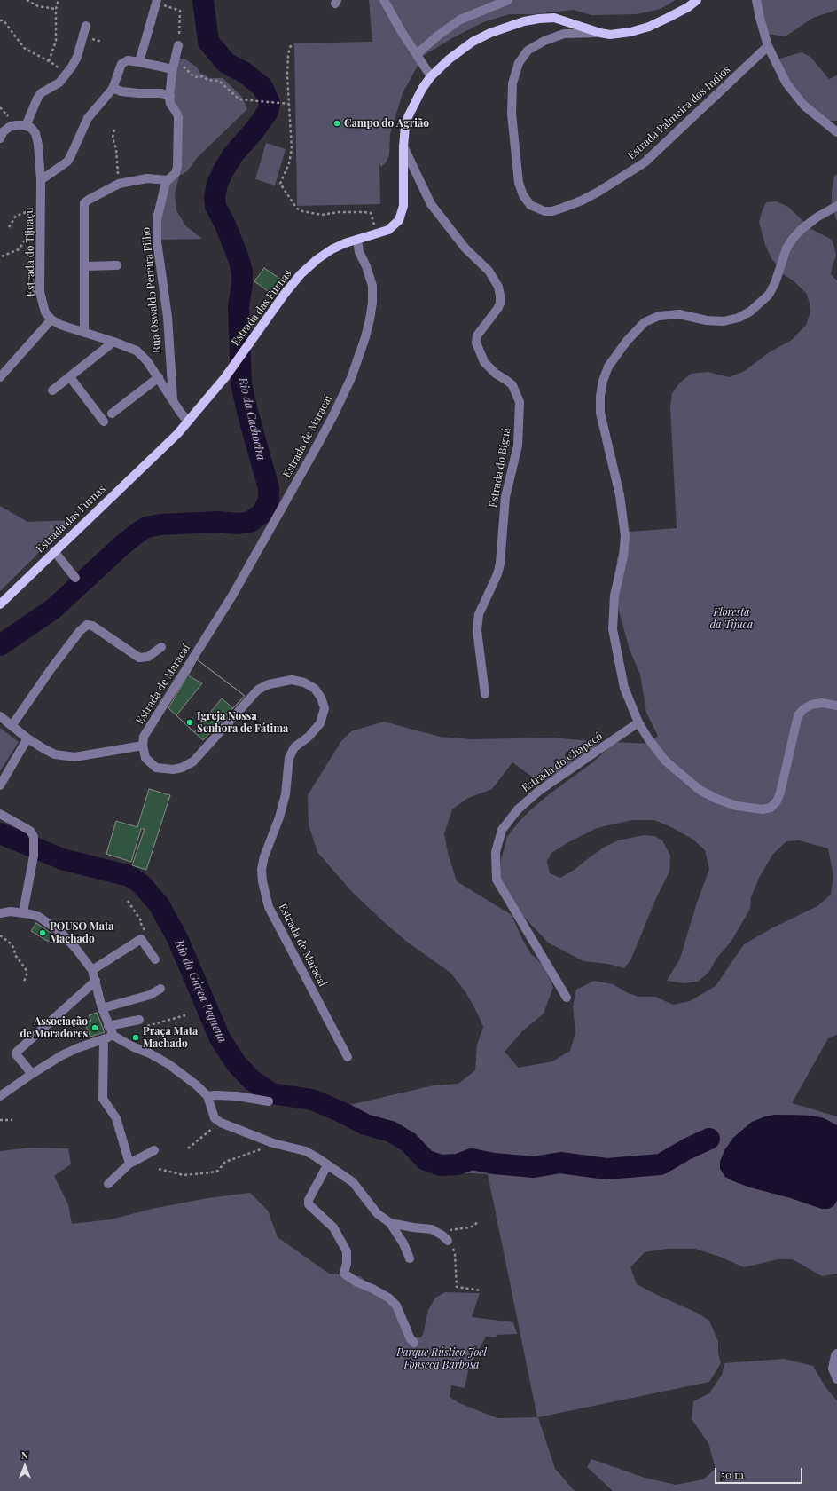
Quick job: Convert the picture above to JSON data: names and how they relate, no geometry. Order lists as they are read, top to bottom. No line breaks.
{"streets":{"main road":["Estrada das Furnas"],"street":["Estrada Palmeira dos Indios","Estrada do Tijuaçu","Rua Oswaldo Pereira Filho","Estrada de Maracaí","Estrada do Biguá","Estrada do Chapecó"]},"crossings":[["Estrada Palmeira dos Indios","Estrada das Furnas"],["Estrada das Furnas","Estrada de Maracaí"],["Estrada das Furnas","Estrada do Biguá"]],"water":["Rio da Cachoeira","Rio da Gávea Pequena"],"parks":["Floresta da Tijuca","Parque Rústico Joel Fonseca Barbosa"],"places":["Campo do Agrião","Igreja Nossa Senhora de Fátima","POUSO Mata Machado","Associação de Moradores","Praça Mata Machado"],"scale_bar":"50 m","north":"top"}
